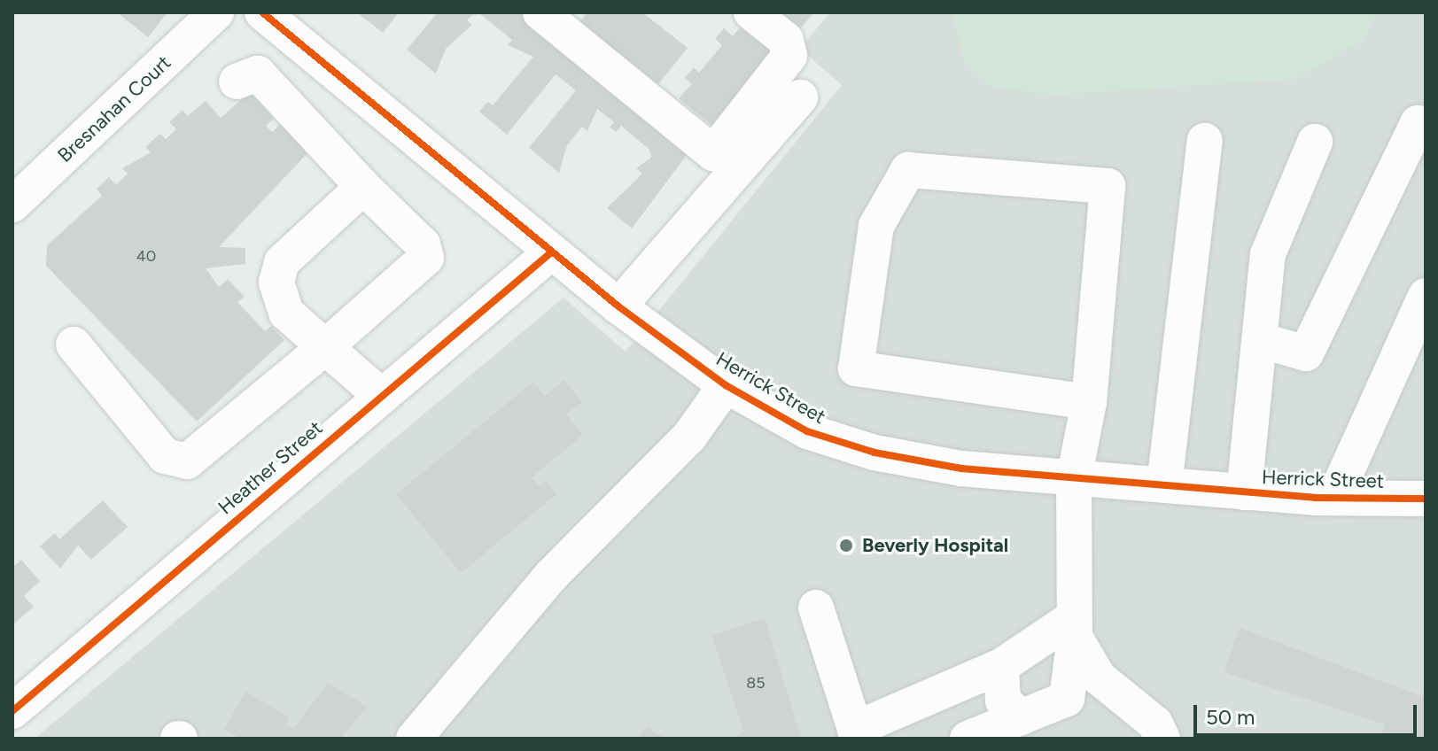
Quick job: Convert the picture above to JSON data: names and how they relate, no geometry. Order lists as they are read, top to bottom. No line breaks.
{"streets":{"street":["Bresnahan Court","Herrick Street","Heather Street"]},"crossings":[["Herrick Street","Heather Street"]],"places":["Beverly Hospital"],"house_numbers":["40","85"],"scale_bar":"50 m"}
